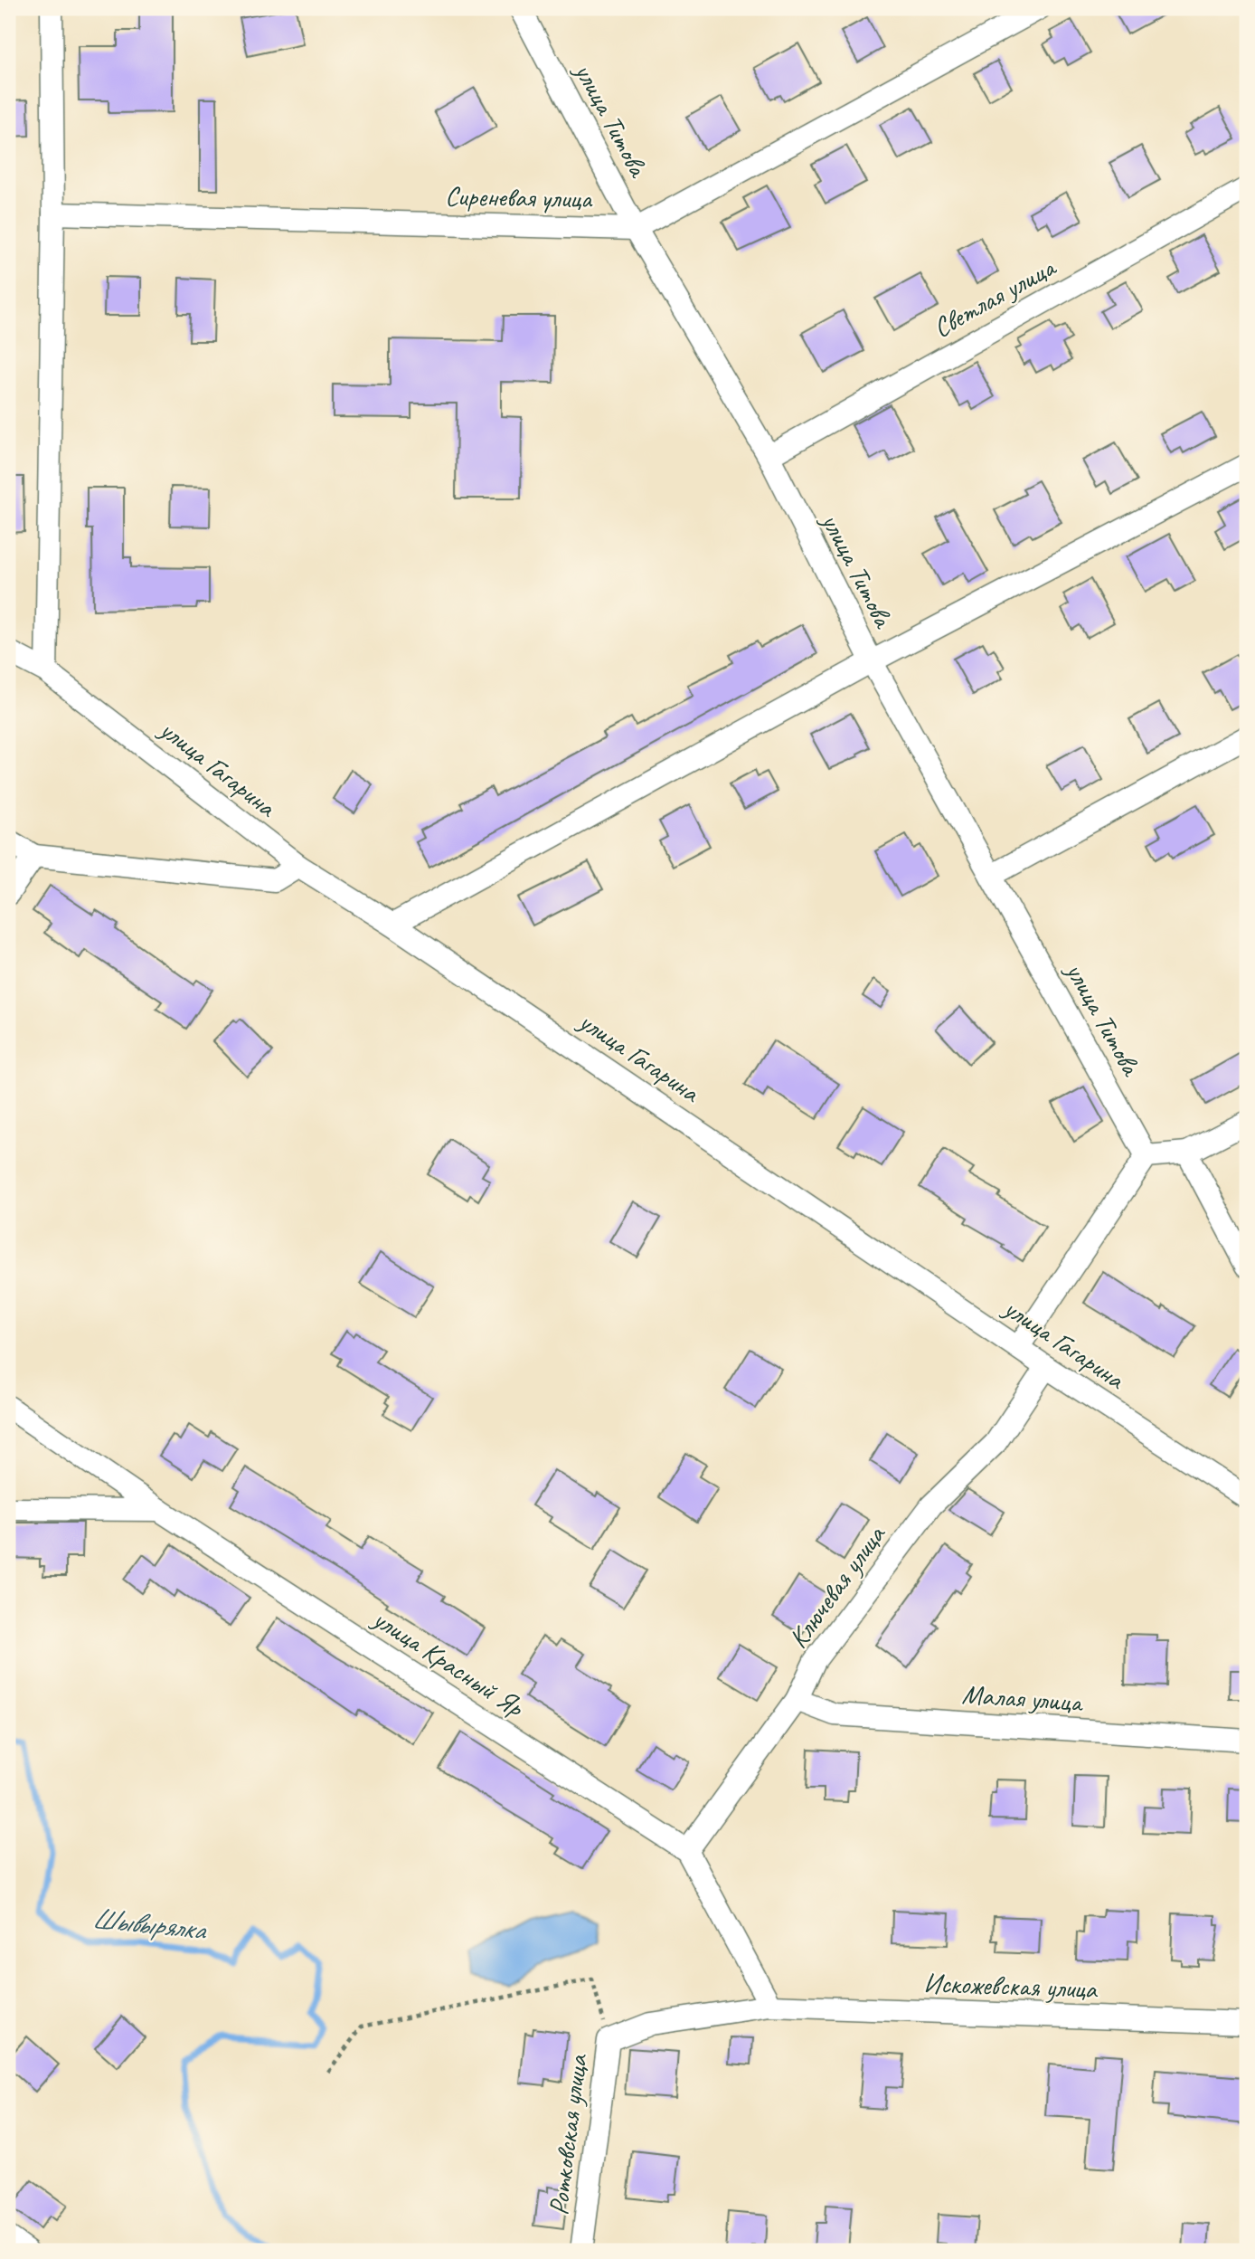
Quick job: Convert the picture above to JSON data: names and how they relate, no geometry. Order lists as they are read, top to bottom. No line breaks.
{"streets":{"street":["улица Титова","Сиреневая улица","Светлая улица","улица Гагарина","Ключевая улица","улица Красный Яр","Малая улица","Искожевская улица","Ротковская улица"]},"crossings":[["улица Титова","Сиреневая улица"],["улица Титова","Светлая улица"],["улица Гагарина","Ключевая улица"],["Ключевая улица","улица Красный Яр"],["Ключевая улица","Малая улица"],["улица Красный Яр","Искожевская улица"],["улица Красный Яр","Ротковская улица"],["Искожевская улица","Ротковская улица"]],"water":["Шывырялка"]}
